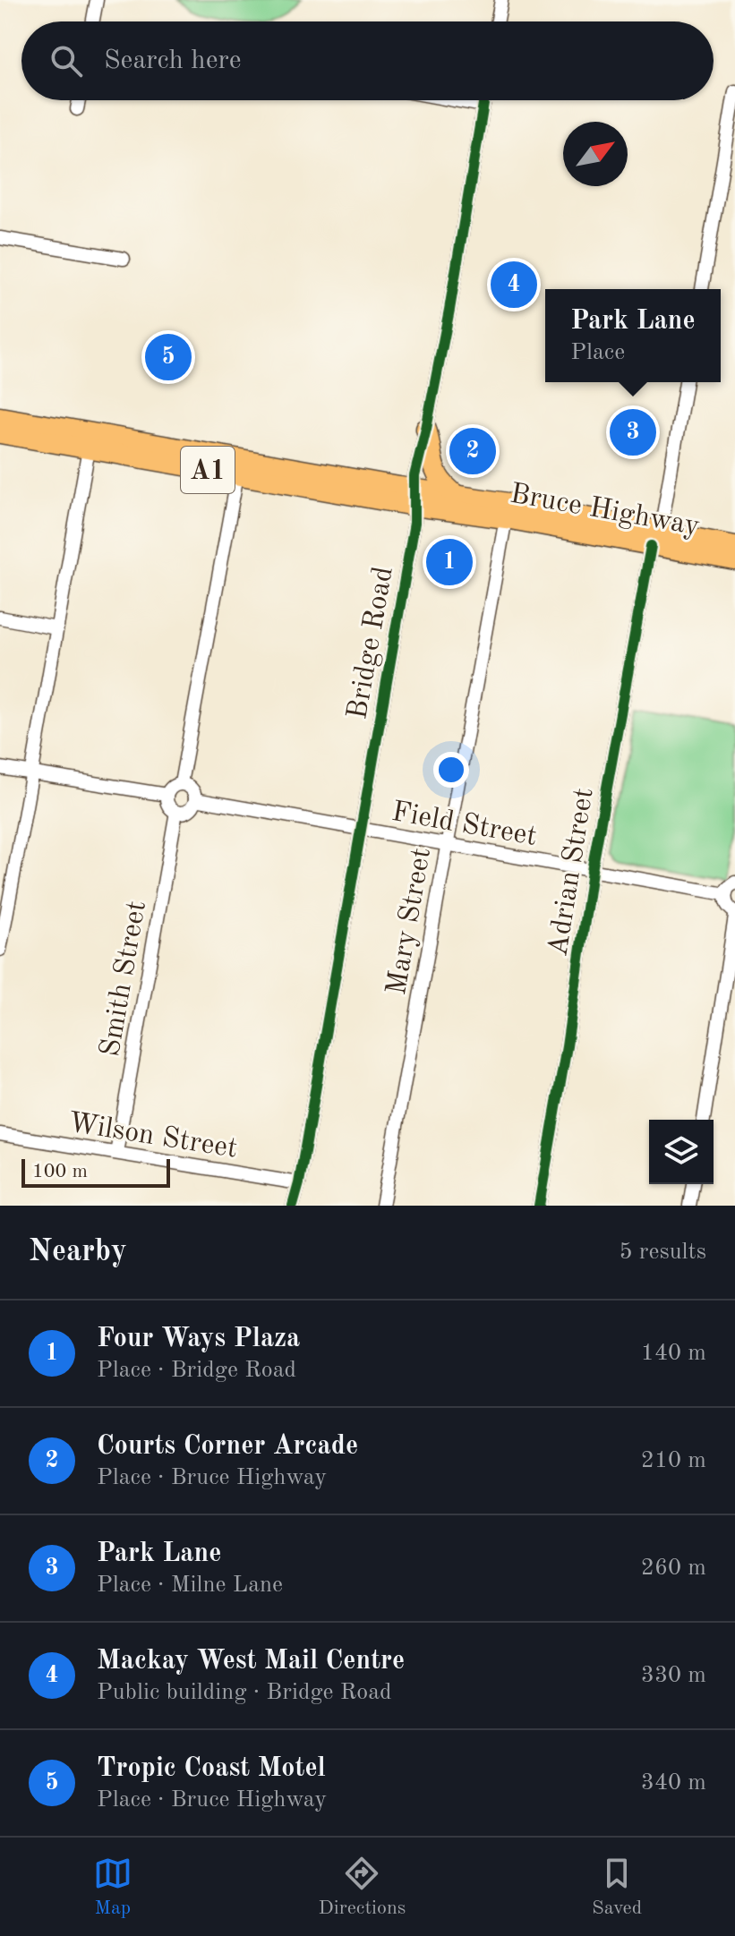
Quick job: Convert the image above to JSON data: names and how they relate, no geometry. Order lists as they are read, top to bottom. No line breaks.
{"streets":{"highway":["A1","Bruce Highway"],"street":["Bridge Road","Field Street","Adrian Street","Mary Street","Smith Street","Wilson Street"]},"crossings":[["Bruce Highway","Bridge Road"],["Bruce Highway","Adrian Street"],["Bruce Highway","Mary Street"],["Bridge Road","Field Street"],["Bridge Road","Wilson Street"],["Field Street","Adrian Street"],["Field Street","Mary Street"],["Field Street","Smith Street"],["Smith Street","Wilson Street"]],"scale_bar":"100 m","north":"top right","page":{"search":"Search here","pins":["4","5","3","2","1"],"popup":["Park Lane","Place"],"scale":"100 m","heading":["Nearby","5 results"],"list":[{"mark":"1","name":"Four Ways Plaza","note":"Place · Bridge Road","value":"140 m"},{"mark":"2","name":"Courts Corner Arcade","note":"Place · Bruce Highway","value":"210 m"},{"mark":"3","name":"Park Lane","note":"Place · Milne Lane","value":"260 m"},{"mark":"4","name":"Mackay West Mail Centre","note":"Public building · Bridge Road","value":"330 m"},{"mark":"5","name":"Tropic Coast Motel","note":"Place · Bruce Highway","value":"340 m"}],"nav":["Map","Directions","Saved"]}}
